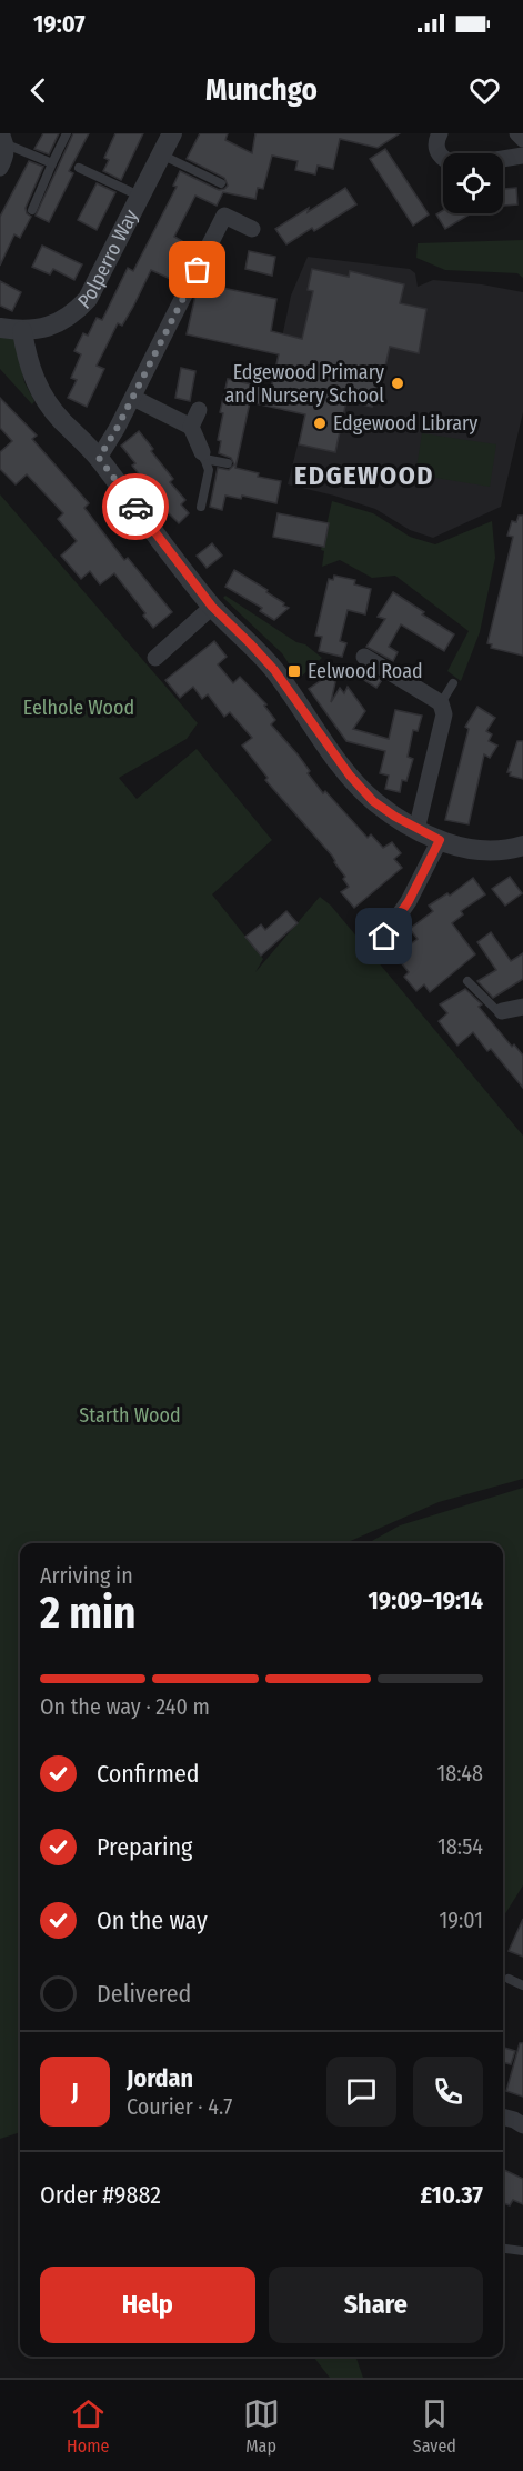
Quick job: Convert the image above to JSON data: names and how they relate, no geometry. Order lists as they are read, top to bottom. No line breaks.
{"streets":{"street":["Polperro Way"]},"districts":["EDGEWOOD"],"parks":["Eelhole Wood","Starth Wood"],"places":{"other":["Edgewood Primary and Nursery School","Edgewood Library"],"transit":["Eelwood Road"]},"page":{"status":"19:07","header":"Munchgo","heading":["2 min","Arriving in","19:09–19:14"],"panel":["Jordan","Courier · 4.7","Order #9882","£10.37"],"bar":"On the way · 240 m","list":[["Confirmed","18:48"],["Preparing","18:54"],["On the way","19:01"],"Delivered"],"round":"J","buttons":["Help","Share"],"tabs":["Home","Map","Saved"]}}
